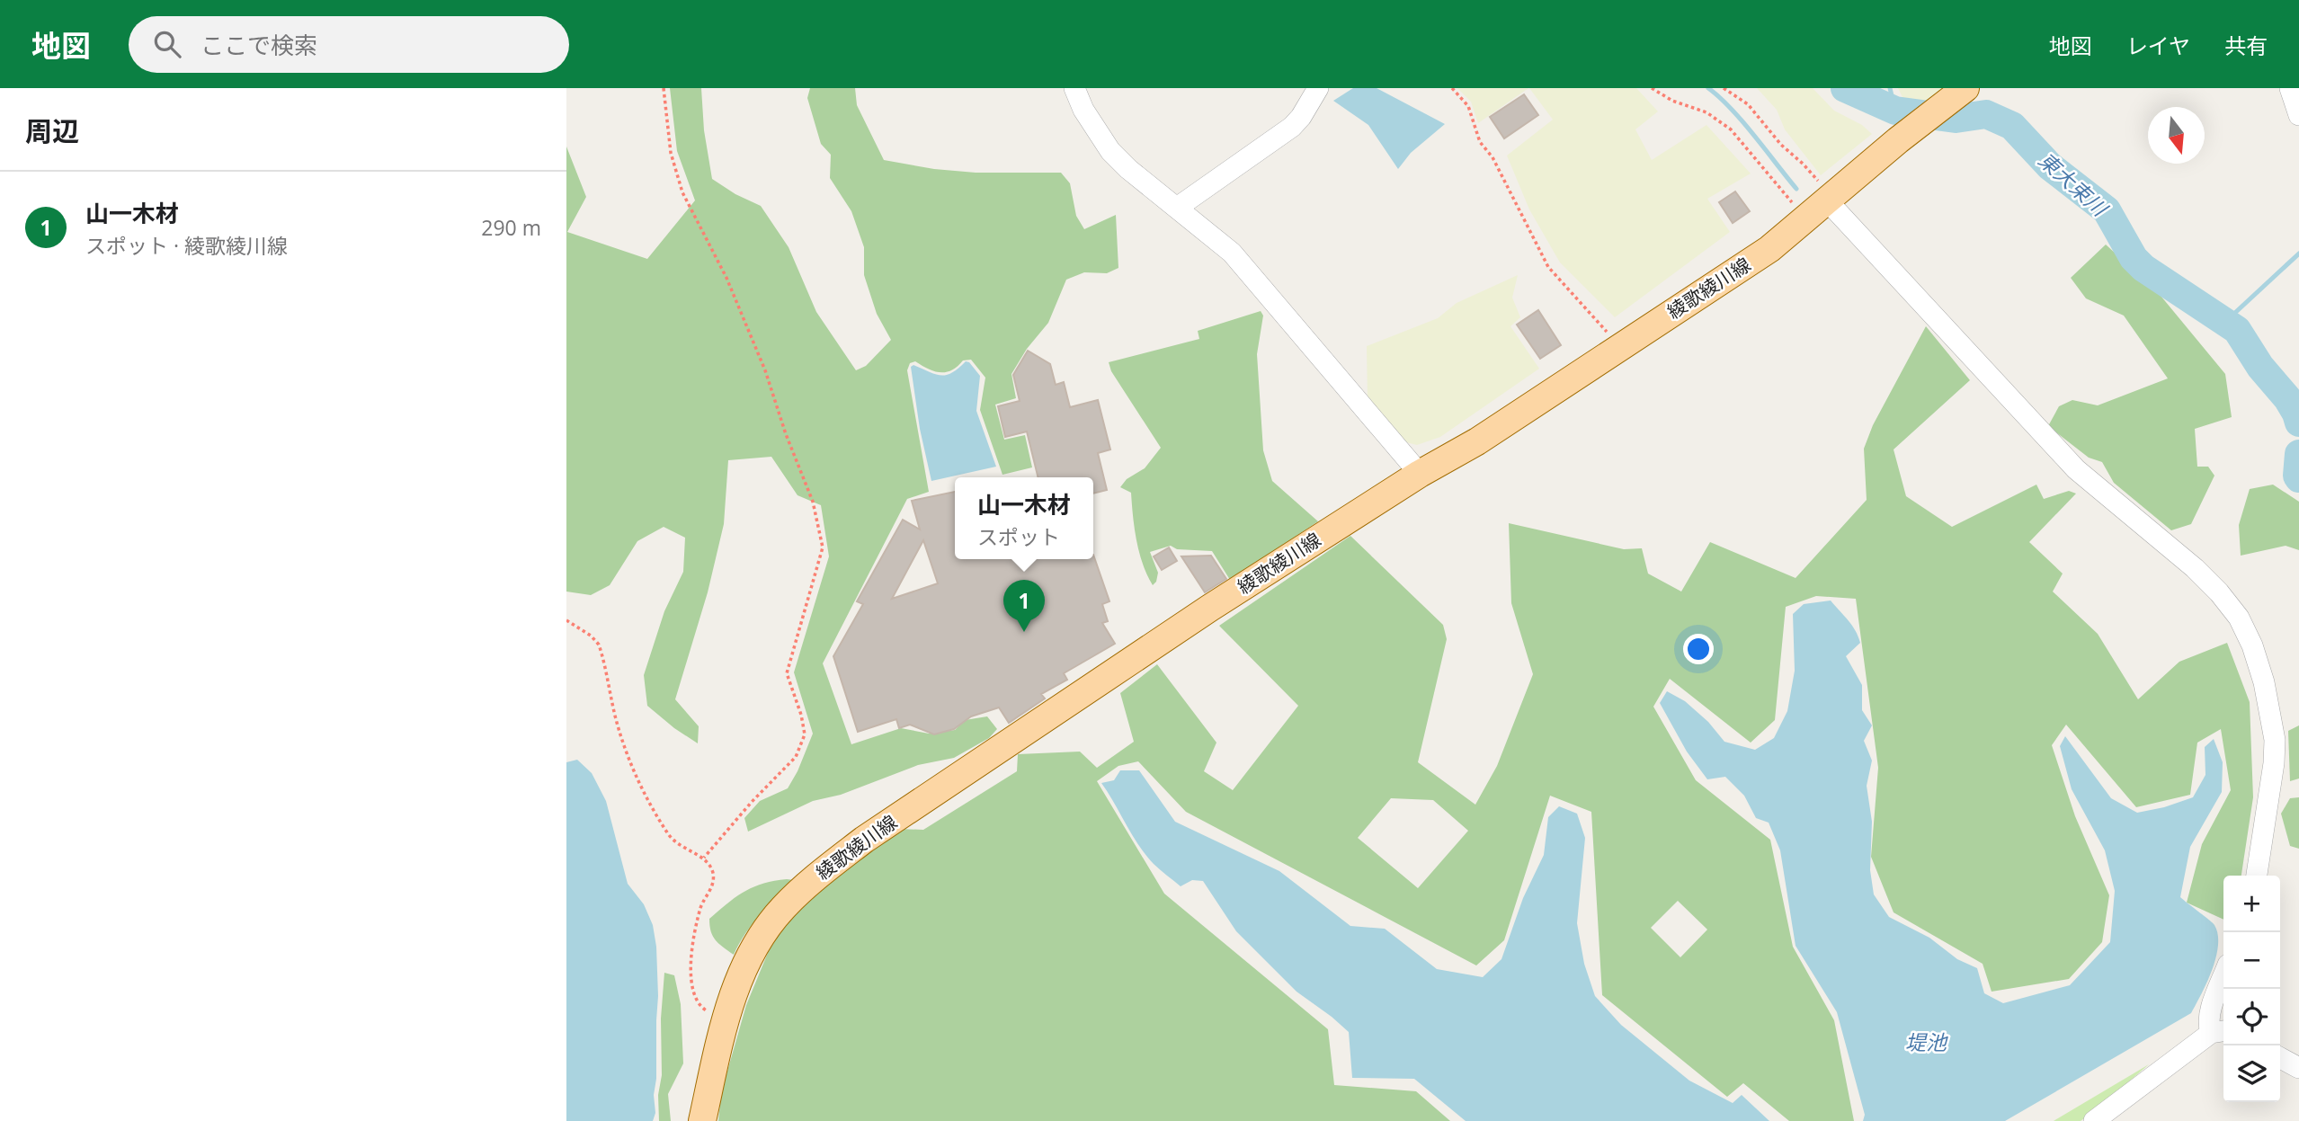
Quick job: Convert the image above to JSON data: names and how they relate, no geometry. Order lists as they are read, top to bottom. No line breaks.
{"streets":{"main road":["綾歌綾川線"]},"water":["東大束川","堤池"],"north":"bottom","page":{"header":"地図","search":"ここで検索","nav":["地図","レイヤ","共有"],"heading":"周辺","list":[{"mark":"1","name":"山一木材","note":"スポット · 綾歌綾川線","value":"290 m"}],"popup":["山一木材","スポット"],"pins":"1","map_buttons":["+","−"]}}
